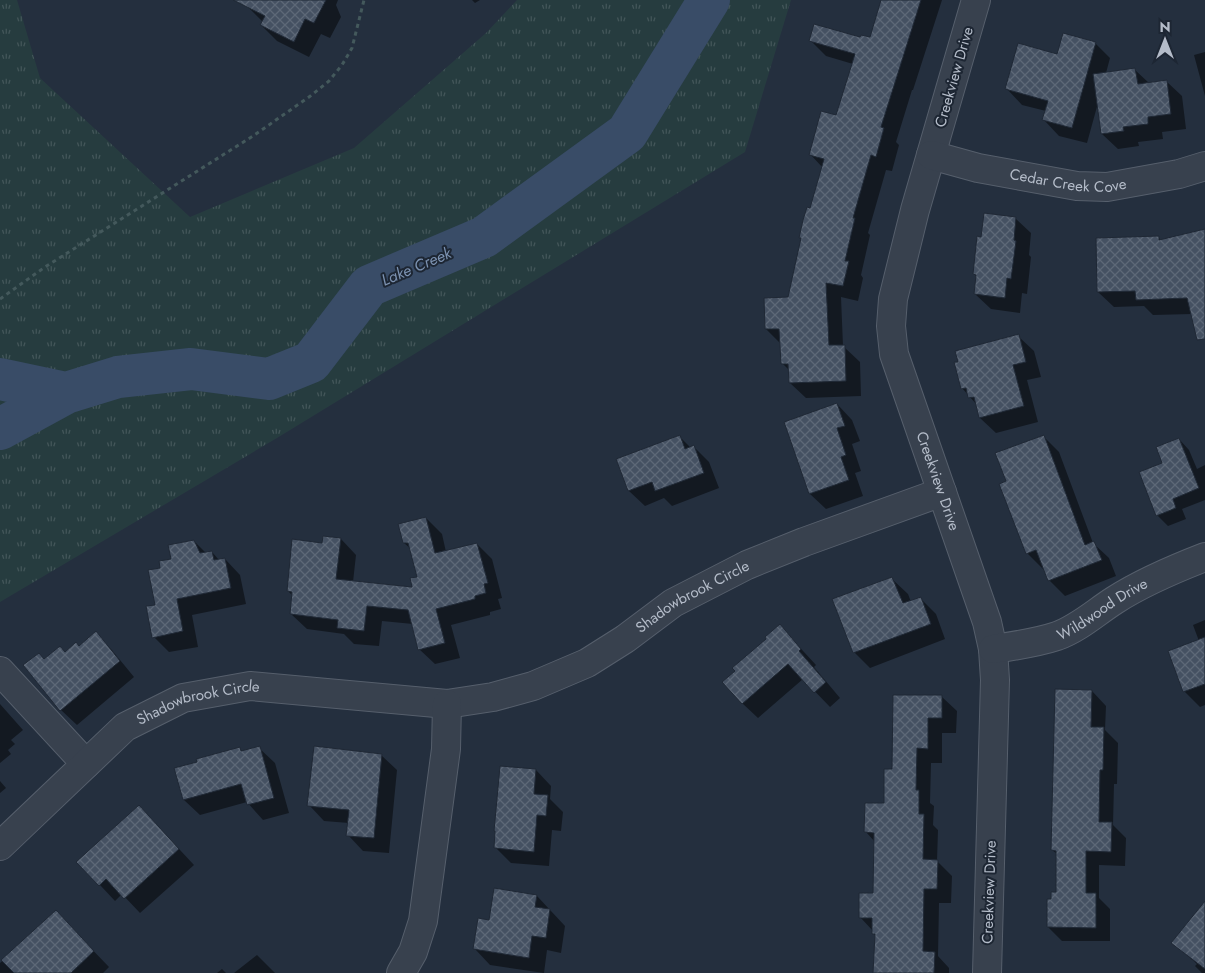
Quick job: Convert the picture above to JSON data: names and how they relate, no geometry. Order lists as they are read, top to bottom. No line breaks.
{"streets":{"street":["Creekview Drive","Cedar Creek Cove","Shadowbrook Circle","Wildwood Drive"]},"crossings":[["Creekview Drive","Cedar Creek Cove"],["Creekview Drive","Shadowbrook Circle"],["Creekview Drive","Wildwood Drive"]],"water":["Lake Creek"],"north":"top"}
